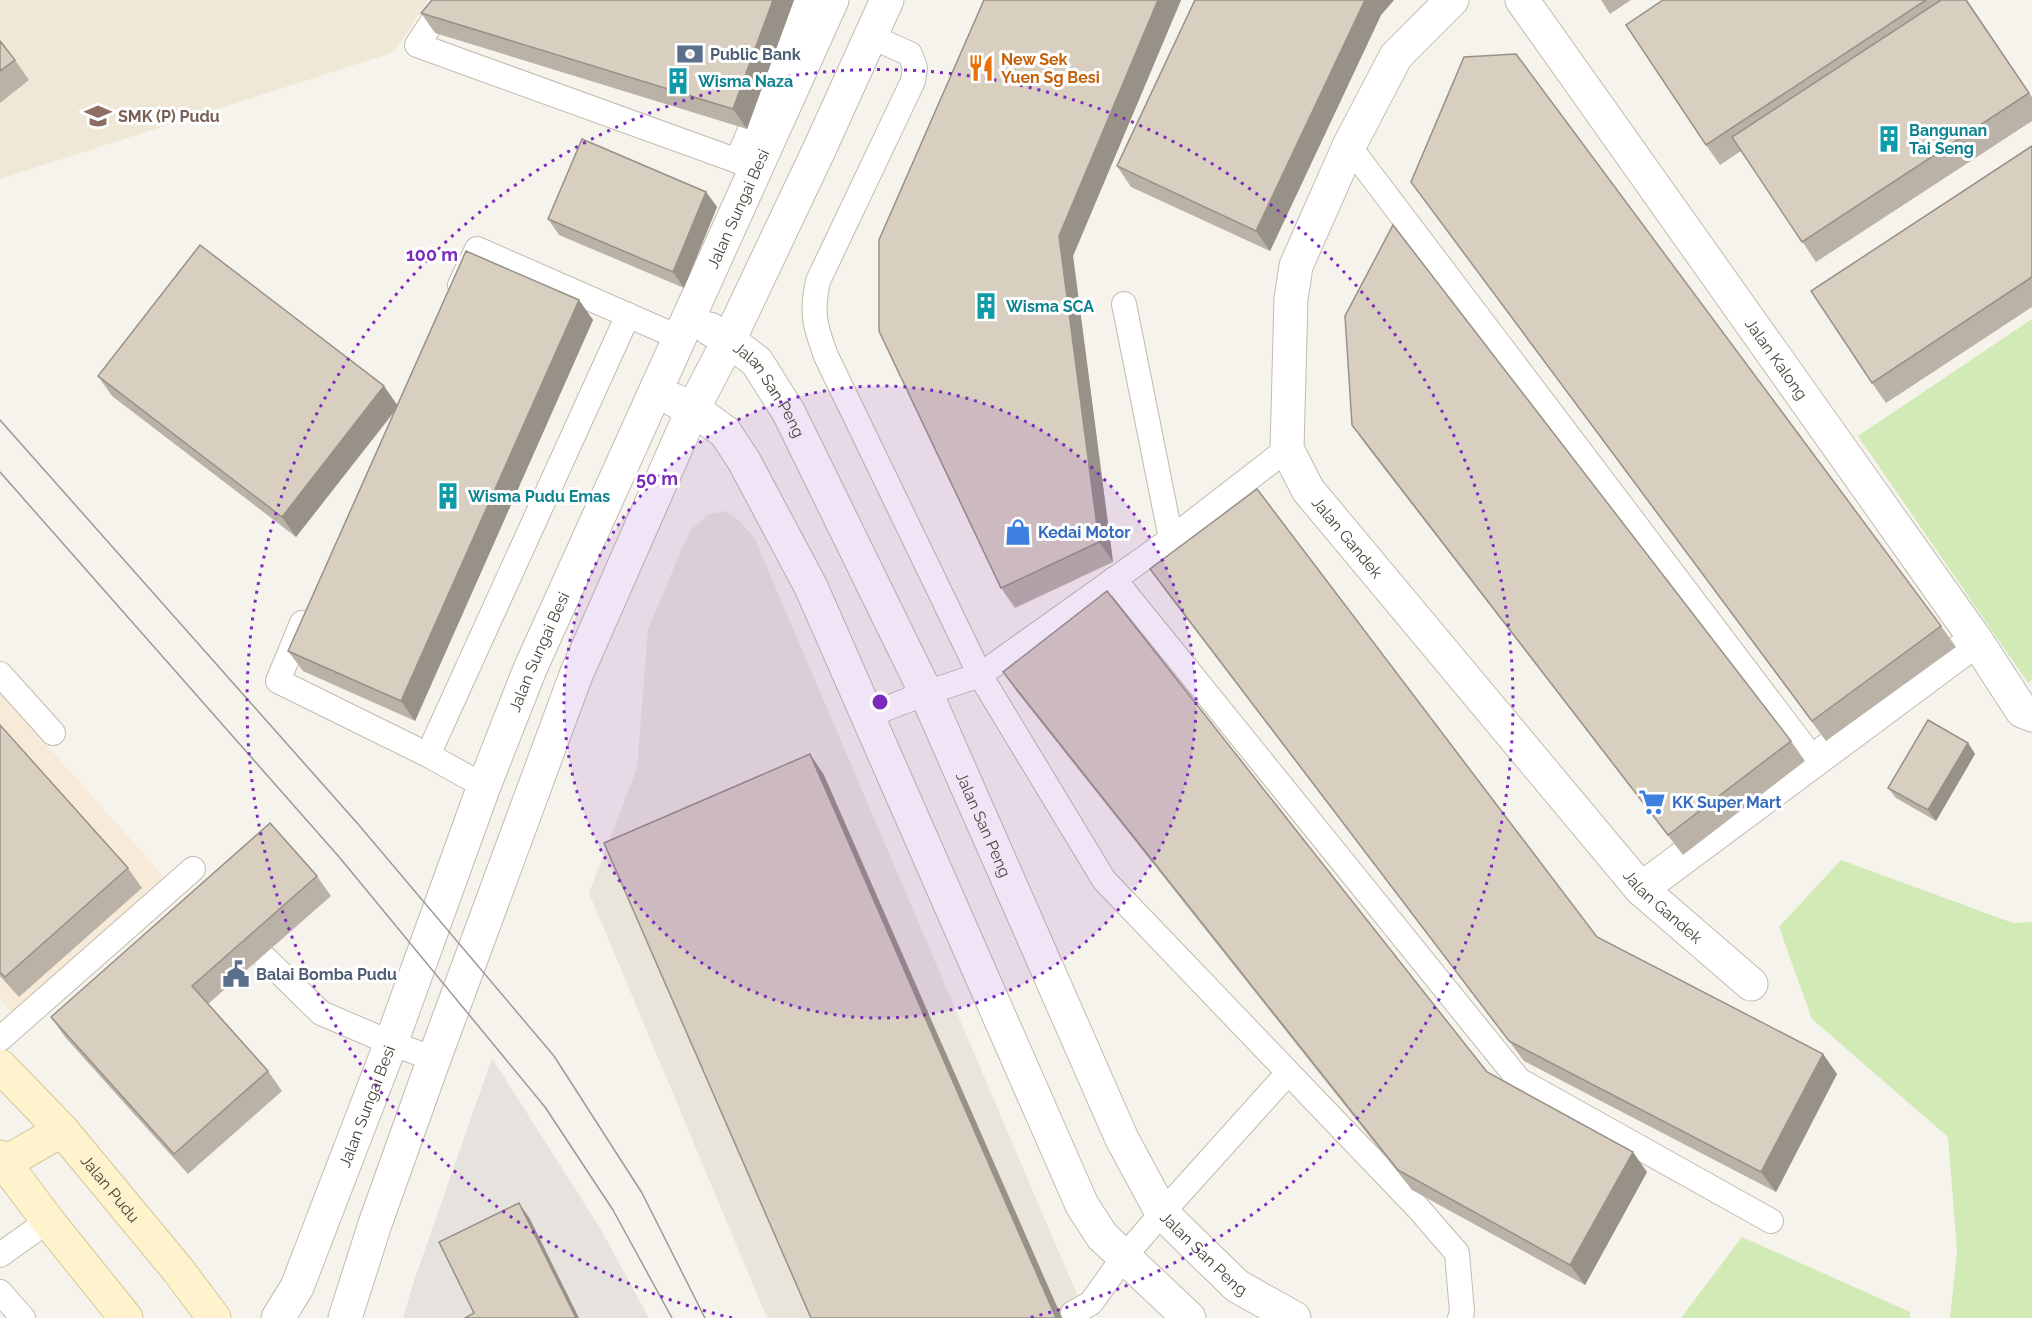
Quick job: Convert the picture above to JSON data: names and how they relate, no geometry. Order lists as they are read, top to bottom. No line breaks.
{"streets":{"main road":["Jalan Pudu"],"street":["Jalan Sungai Besi","Jalan Kalong","Jalan San Peng","Jalan Gandek"]},"crossings":[["Jalan Sungai Besi","Jalan San Peng"]],"places":{"bank":["Public Bank"],"restaurant":["New Sek Yuen Sg Besi"],"building":["Wisma Naza","Bangunan Tai Seng","Wisma SCA","Wisma Pudu Emas"],"school or university":["SMK (P) Pudu"],"shop":["Kedai Motor"],"supermarket":["KK Super Mart"],"public building":["Balai Bomba Pudu"]},"rings":["100 m","50 m"]}
